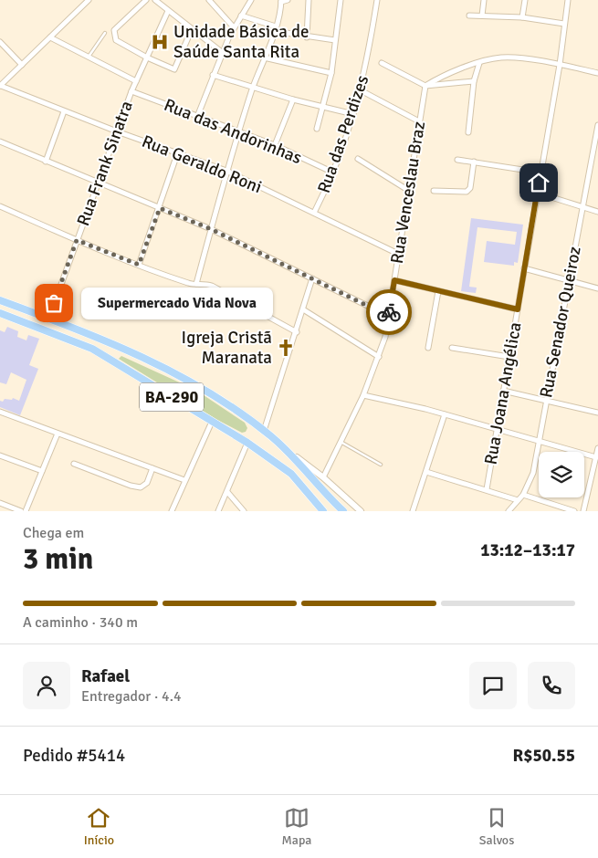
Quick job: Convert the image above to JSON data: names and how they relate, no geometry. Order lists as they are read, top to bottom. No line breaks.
{"streets":{"main road":["BA-290"],"street":["Rua das Andorinhas","Rua das Perdizes","Rua Frank Sinatra","Rua Geraldo Roni","Rua Venceslau Braz","Rua Senador Queiroz","Rua Joana Angélica"]},"crossings":[["Rua das Andorinhas","Rua das Perdizes"],["Rua das Andorinhas","Rua Frank Sinatra"],["Rua das Perdizes","Rua Geraldo Roni"],["Rua Frank Sinatra","Rua Geraldo Roni"],["Rua Frank Sinatra","BA-290"],["Rua Geraldo Roni","Rua Venceslau Braz"]],"places":{"hospital":["Unidade Básica de Saúde Santa Rita"],"other":["Supermercado Vida Nova"],"church":["Igreja Cristã Maranata"]},"page":{"bubble":"Supermercado Vida Nova","heading":["3 min","Chega em","13:12–13:17"],"panel":["Rafael","Entregador · 4.4","Pedido #5414","R$50.55"],"bar":"A caminho · 340 m","tabs":["Início","Mapa","Salvos"]}}
